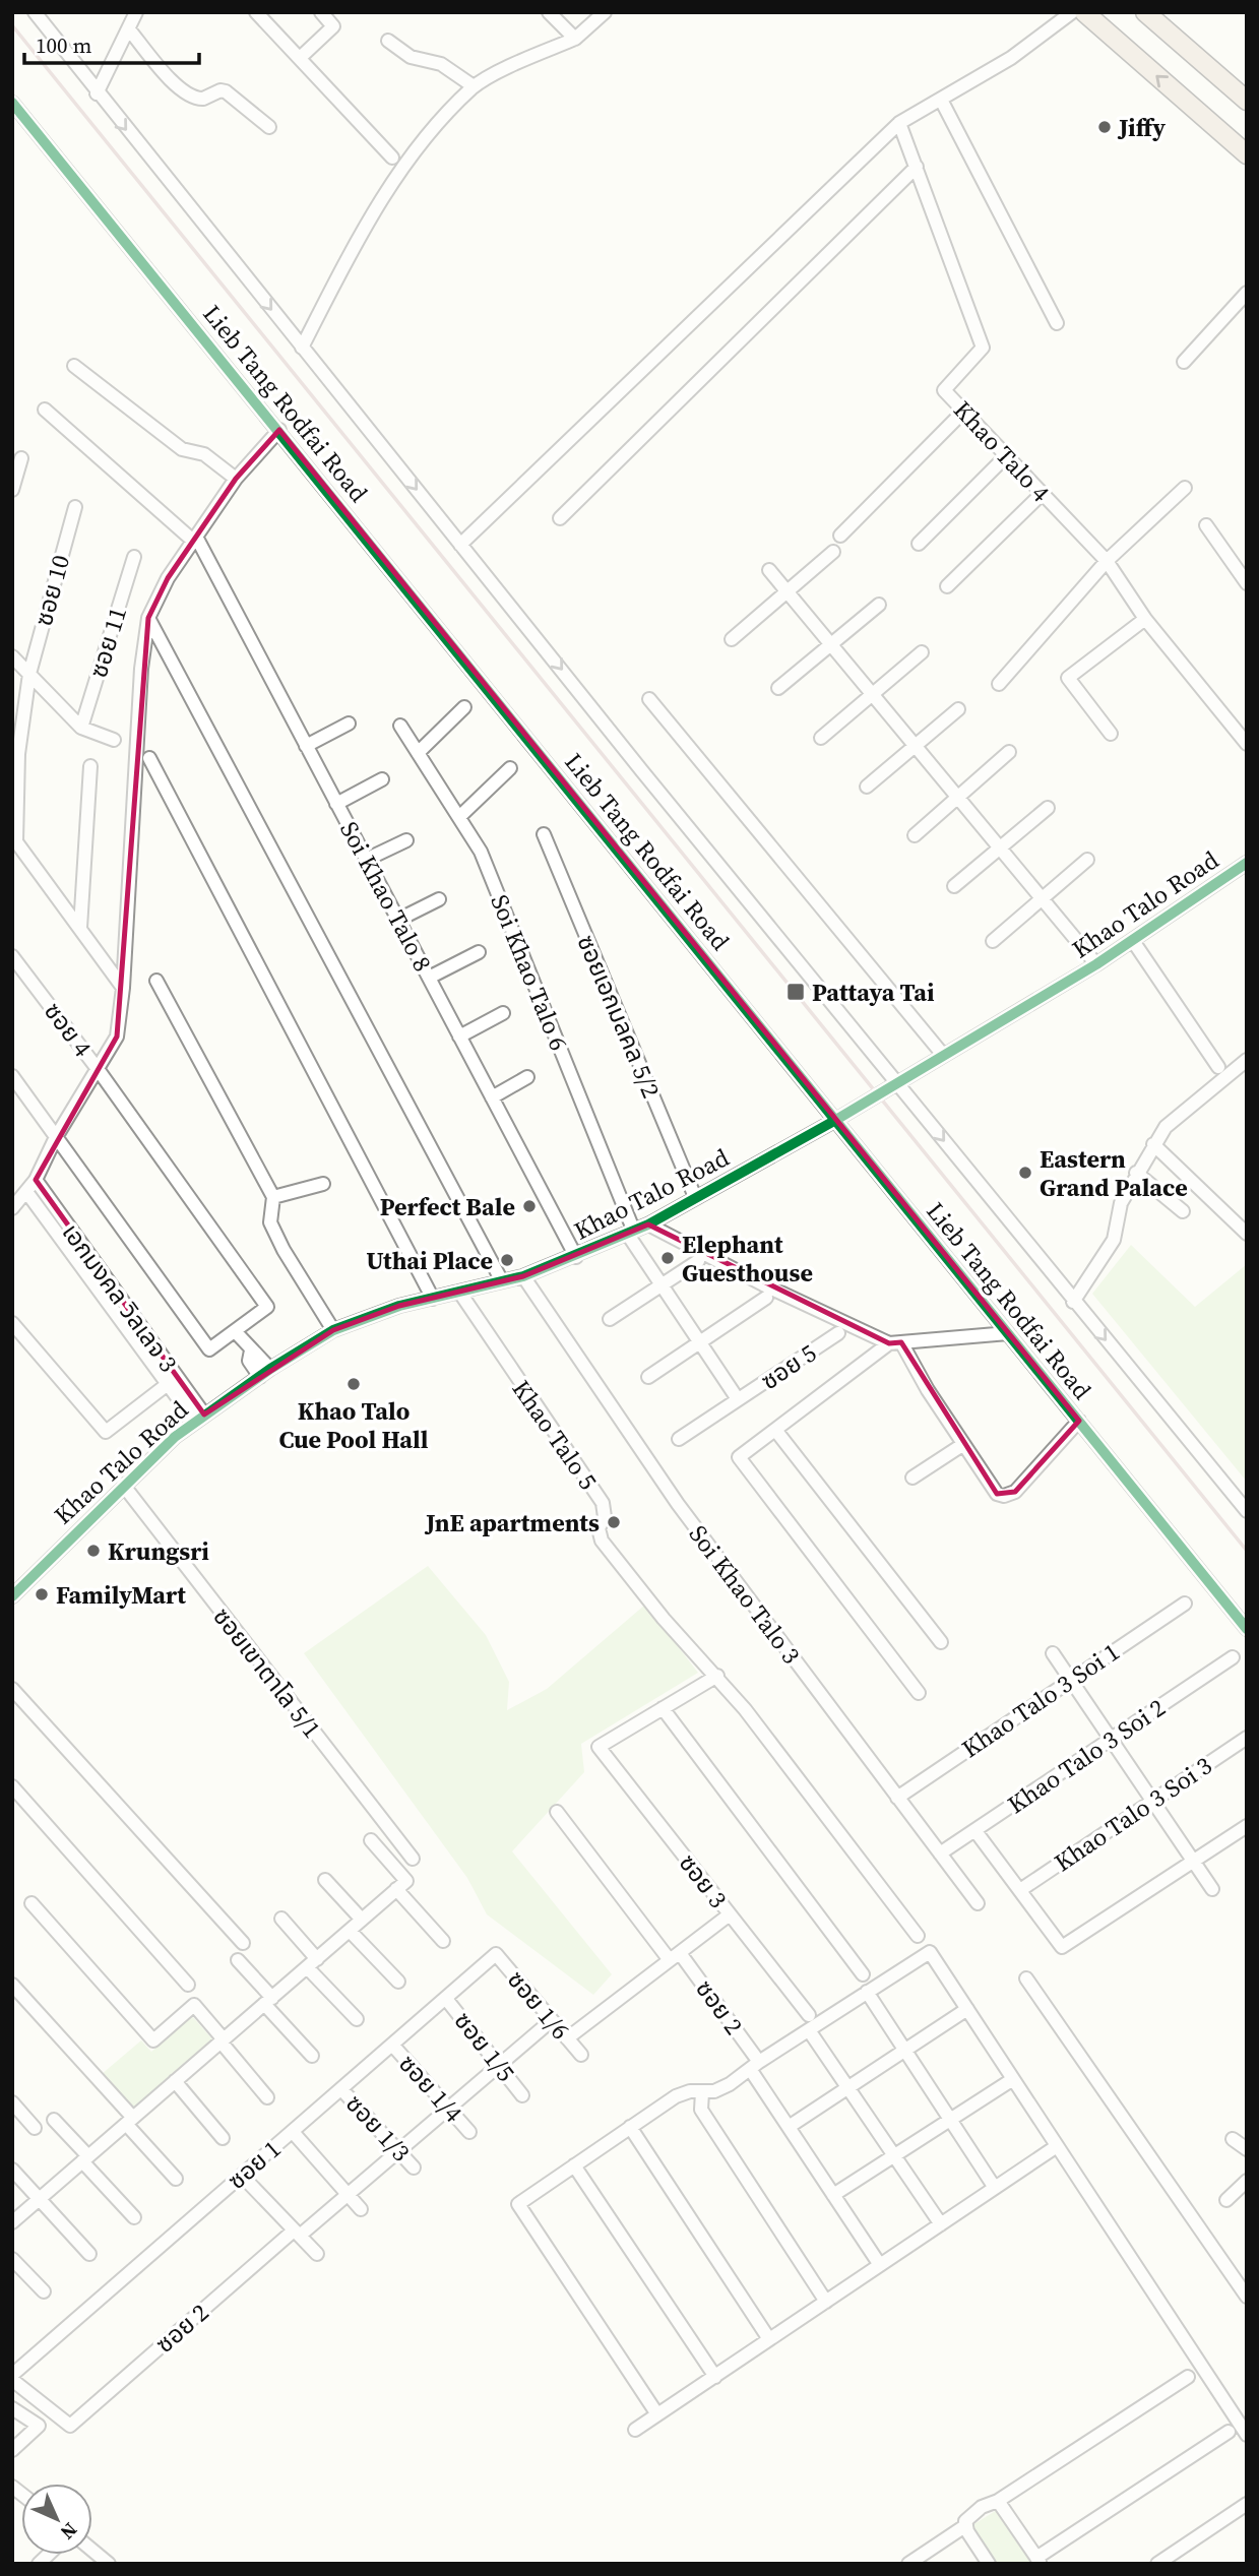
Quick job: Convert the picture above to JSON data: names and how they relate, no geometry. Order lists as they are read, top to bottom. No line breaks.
{"streets":{"street":["Lieb Tang Rodfai Road","Khao Talo 4","ซอย 10","ซอย 11","Soi Khao Talo 8","Khao Talo Road","Soi Khao Talo 6","ซอยเอกมลคล 5/2","ซอย 4","เอกมงคล วิลเลจ 3","ซอย 5","Khao Talo 5","Soi Khao Talo 3","ซอยเขาตาโล 5/1","Khao Talo 3 Soi 1","Khao Talo 3 Soi 2","Khao Talo 3 Soi 3","ซอย 3","ซอย 1/6","ซอย 2","ซอย 1/5","ซอย 1/4","ซอย 1/3","ซอย 1"]},"crossings":[["Lieb Tang Rodfai Road","Khao Talo Road"],["Soi Khao Talo 8","Khao Talo Road"],["Khao Talo Road","Soi Khao Talo 6"],["Khao Talo Road","ซอยเอกมลคล 5/2"],["Khao Talo Road","เอกมงคล วิลเลจ 3"],["Khao Talo Road","Khao Talo 5"],["Khao Talo Road","Soi Khao Talo 3"],["Khao Talo Road","ซอยเขาตาโล 5/1"],["Soi Khao Talo 6","ซอย 5"],["Soi Khao Talo 3","Khao Talo 3 Soi 1"],["Soi Khao Talo 3","Khao Talo 3 Soi 2"],["ซอย 1/6","ซอย 2"],["ซอย 1/6","ซอย 1"],["ซอย 2","ซอย 1/5"],["ซอย 2","ซอย 1/4"],["ซอย 2","ซอย 1/3"],["ซอย 2","ซอย 1"],["ซอย 1/5","ซอย 1"],["ซอย 1/4","ซอย 1"],["ซอย 1/3","ซอย 1"]],"places":{"other":["Jiffy","Eastern Grand Palace","Perfect Bale","Elephant Guesthouse","Uthai Place","Khao Talo Cue Pool Hall","JnE apartments","Krungsri","FamilyMart"],"transit":["Pattaya Tai"]},"scale_bar":"100 m","north":"bottom right"}
